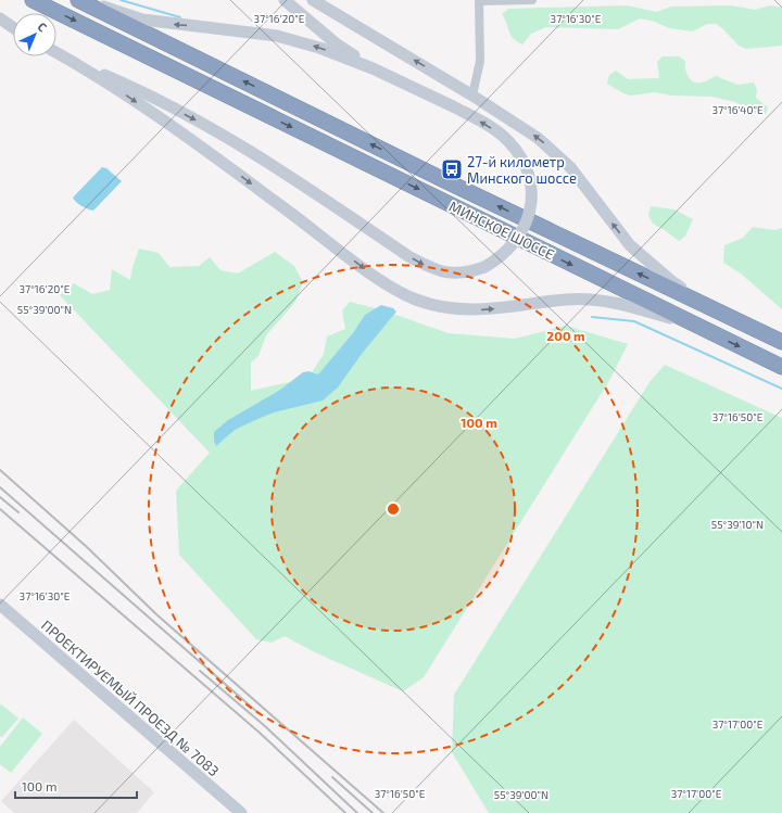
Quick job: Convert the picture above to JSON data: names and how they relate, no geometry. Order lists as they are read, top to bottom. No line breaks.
{"streets":{"highway":["МИНСКОЕ ШОССЕ"],"main road":["ПРОЕКТИРУЕМЫЙ ПРОЕЗД № 7083"]},"places":{"bus stop":["27-й километр Минского шоссе"]},"scale_bar":"100 m","north":"top right","coordinates":["37°16'20\"E","37°16'30\"E","37°16'40\"E","55°39'00\"N","37°16'50\"E","55°39'10\"N","37°17'00\"E"],"rings":["200 m","100 m"]}
